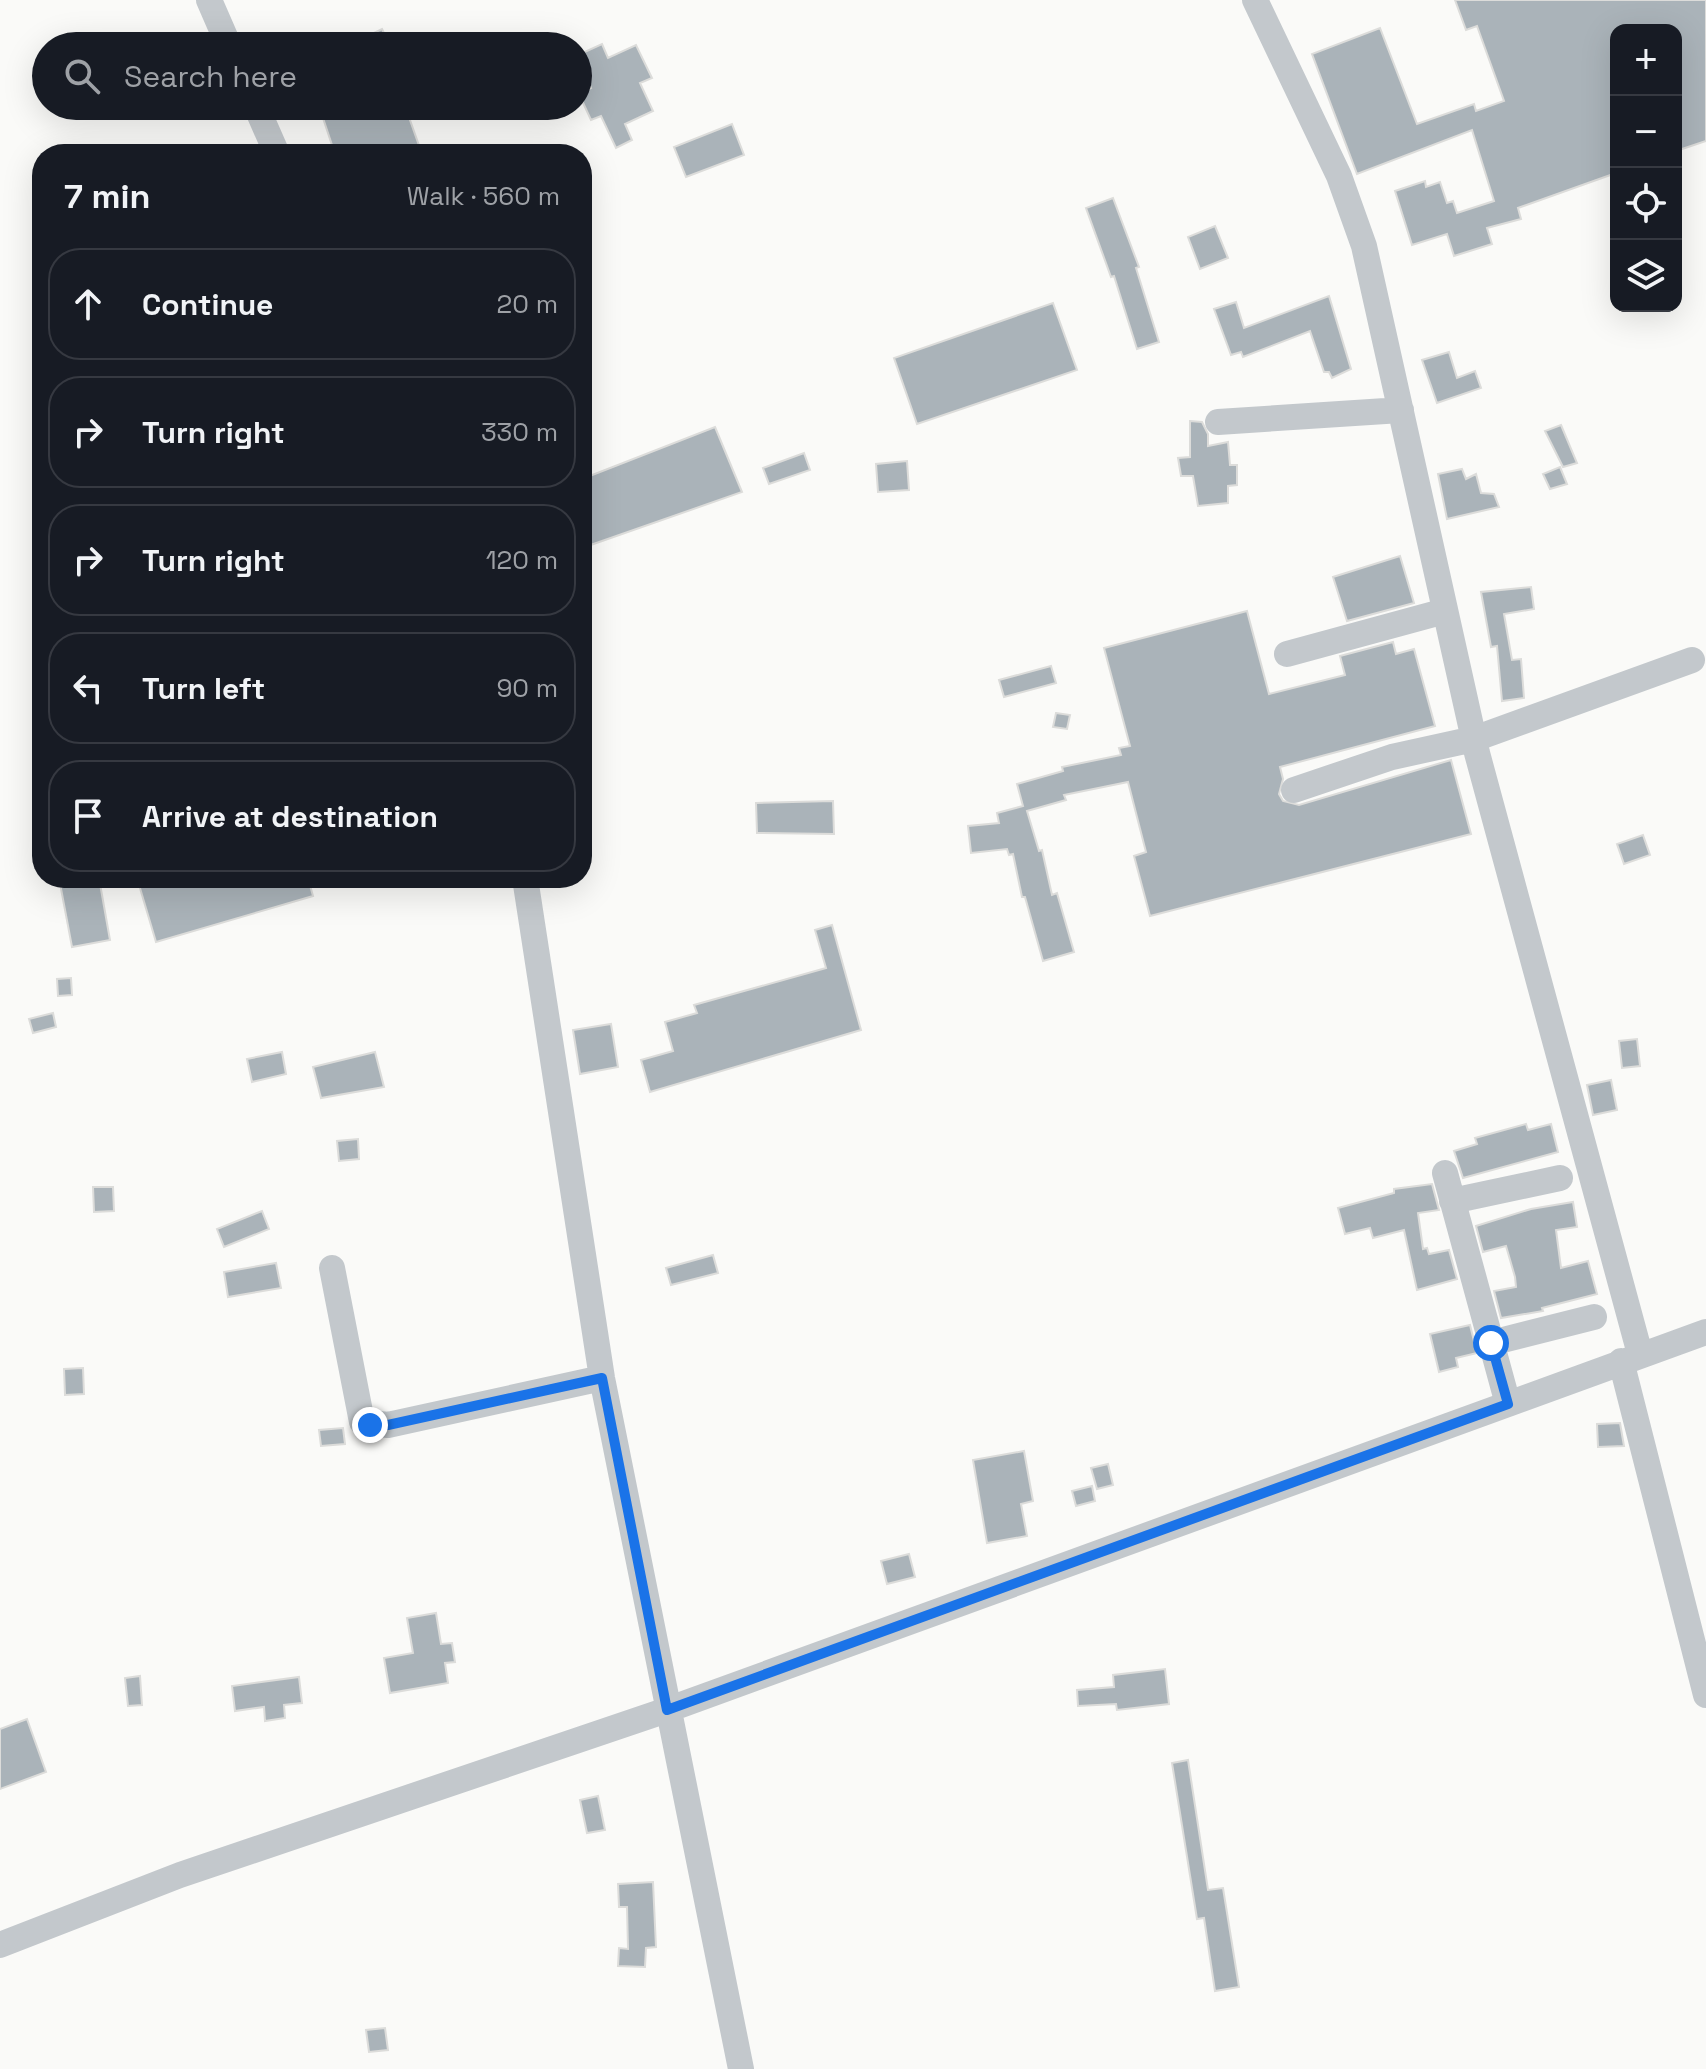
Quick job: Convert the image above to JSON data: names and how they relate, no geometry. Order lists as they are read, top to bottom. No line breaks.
{"page":{"map_buttons":["+","−"],"search":"Search here","heading":["7 min","Walk · 560 m"],"list":[["Continue","20 m"],["Turn right","330 m"],["Turn right","120 m"],["Turn left","90 m"],"Arrive at destination"]}}
